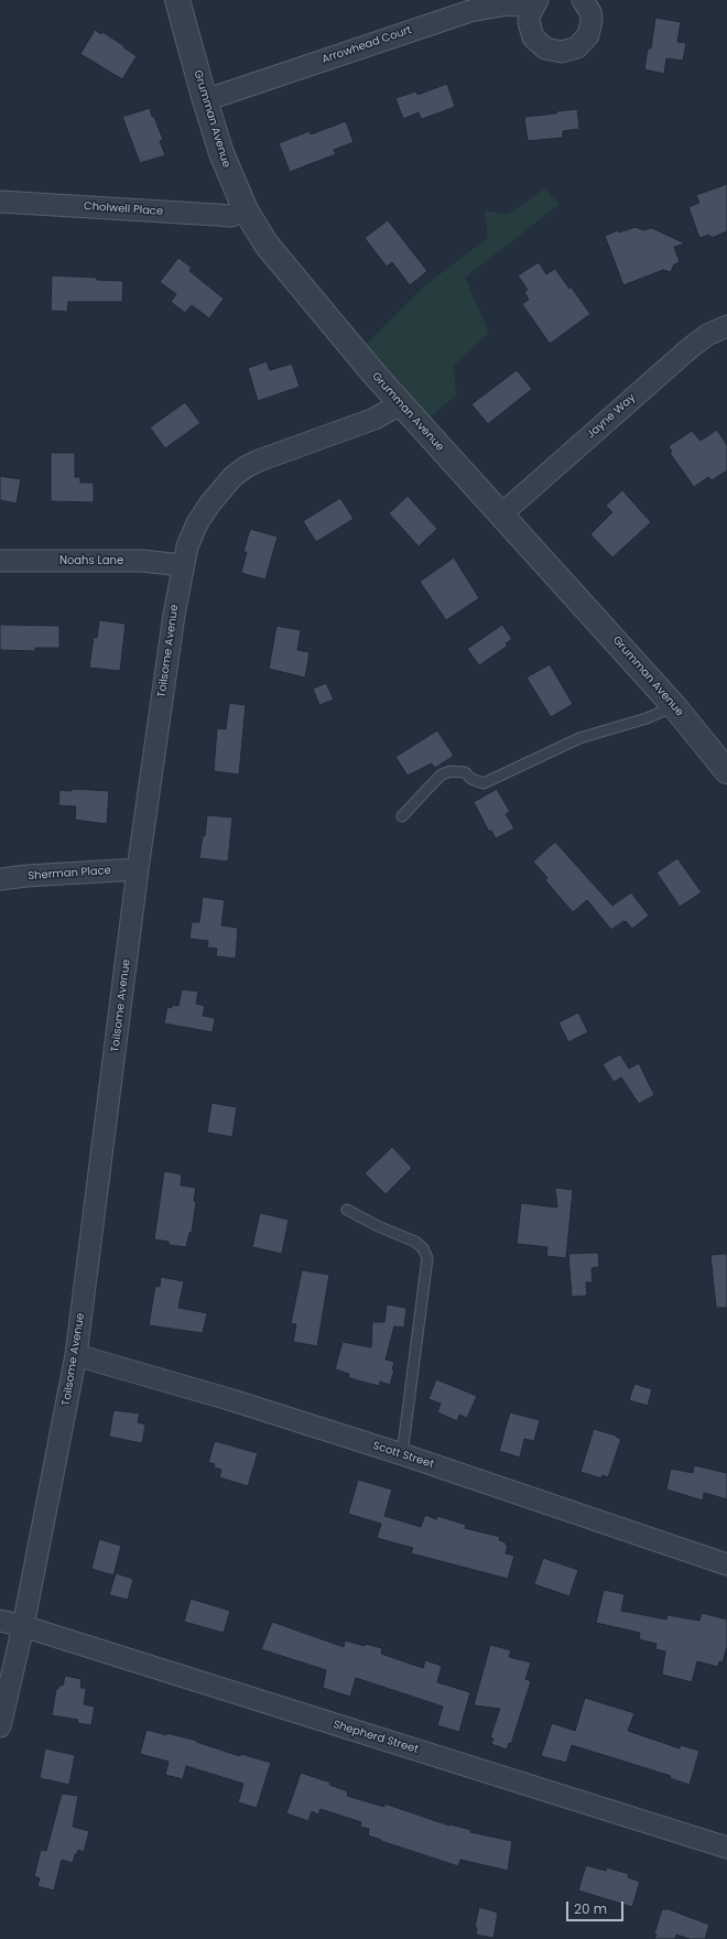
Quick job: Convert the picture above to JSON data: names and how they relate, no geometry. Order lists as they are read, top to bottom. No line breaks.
{"streets":{"street":["Arrowhead Court","Grumman Avenue","Cholwell Place","Jayne Way","Noahs Lane","Toilsome Avenue","Sherman Place","Scott Street","Shepherd Street"]},"crossings":[["Arrowhead Court","Grumman Avenue"],["Grumman Avenue","Cholwell Place"],["Grumman Avenue","Jayne Way"],["Grumman Avenue","Toilsome Avenue"],["Noahs Lane","Toilsome Avenue"],["Toilsome Avenue","Sherman Place"],["Toilsome Avenue","Scott Street"],["Toilsome Avenue","Shepherd Street"]],"scale_bar":"20 m"}
